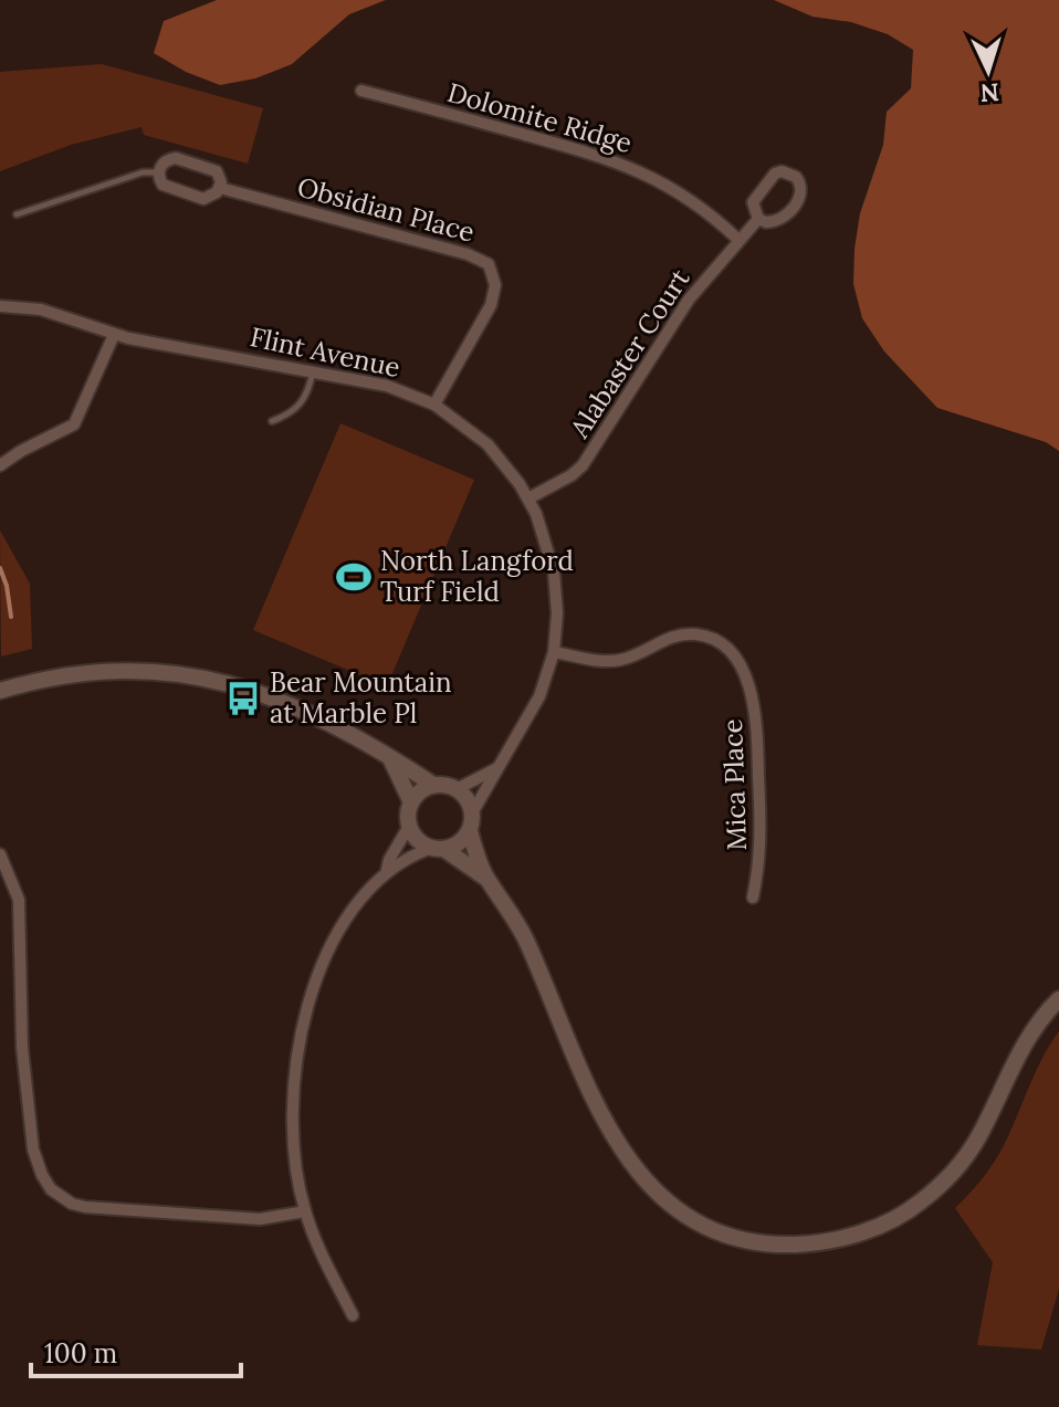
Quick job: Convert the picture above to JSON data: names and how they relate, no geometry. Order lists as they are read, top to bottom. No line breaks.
{"streets":{"street":["Dolomite Ridge","Obsidian Place","Flint Avenue","Alabaster Court","Mica Place"]},"crossings":[["Dolomite Ridge","Alabaster Court"],["Obsidian Place","Flint Avenue"],["Flint Avenue","Alabaster Court"],["Flint Avenue","Mica Place"]],"places":{"sports":["North Langford Turf Field"],"bus stop":["Bear Mountain at Marble Pl"]},"scale_bar":"100 m","north":"bottom"}
